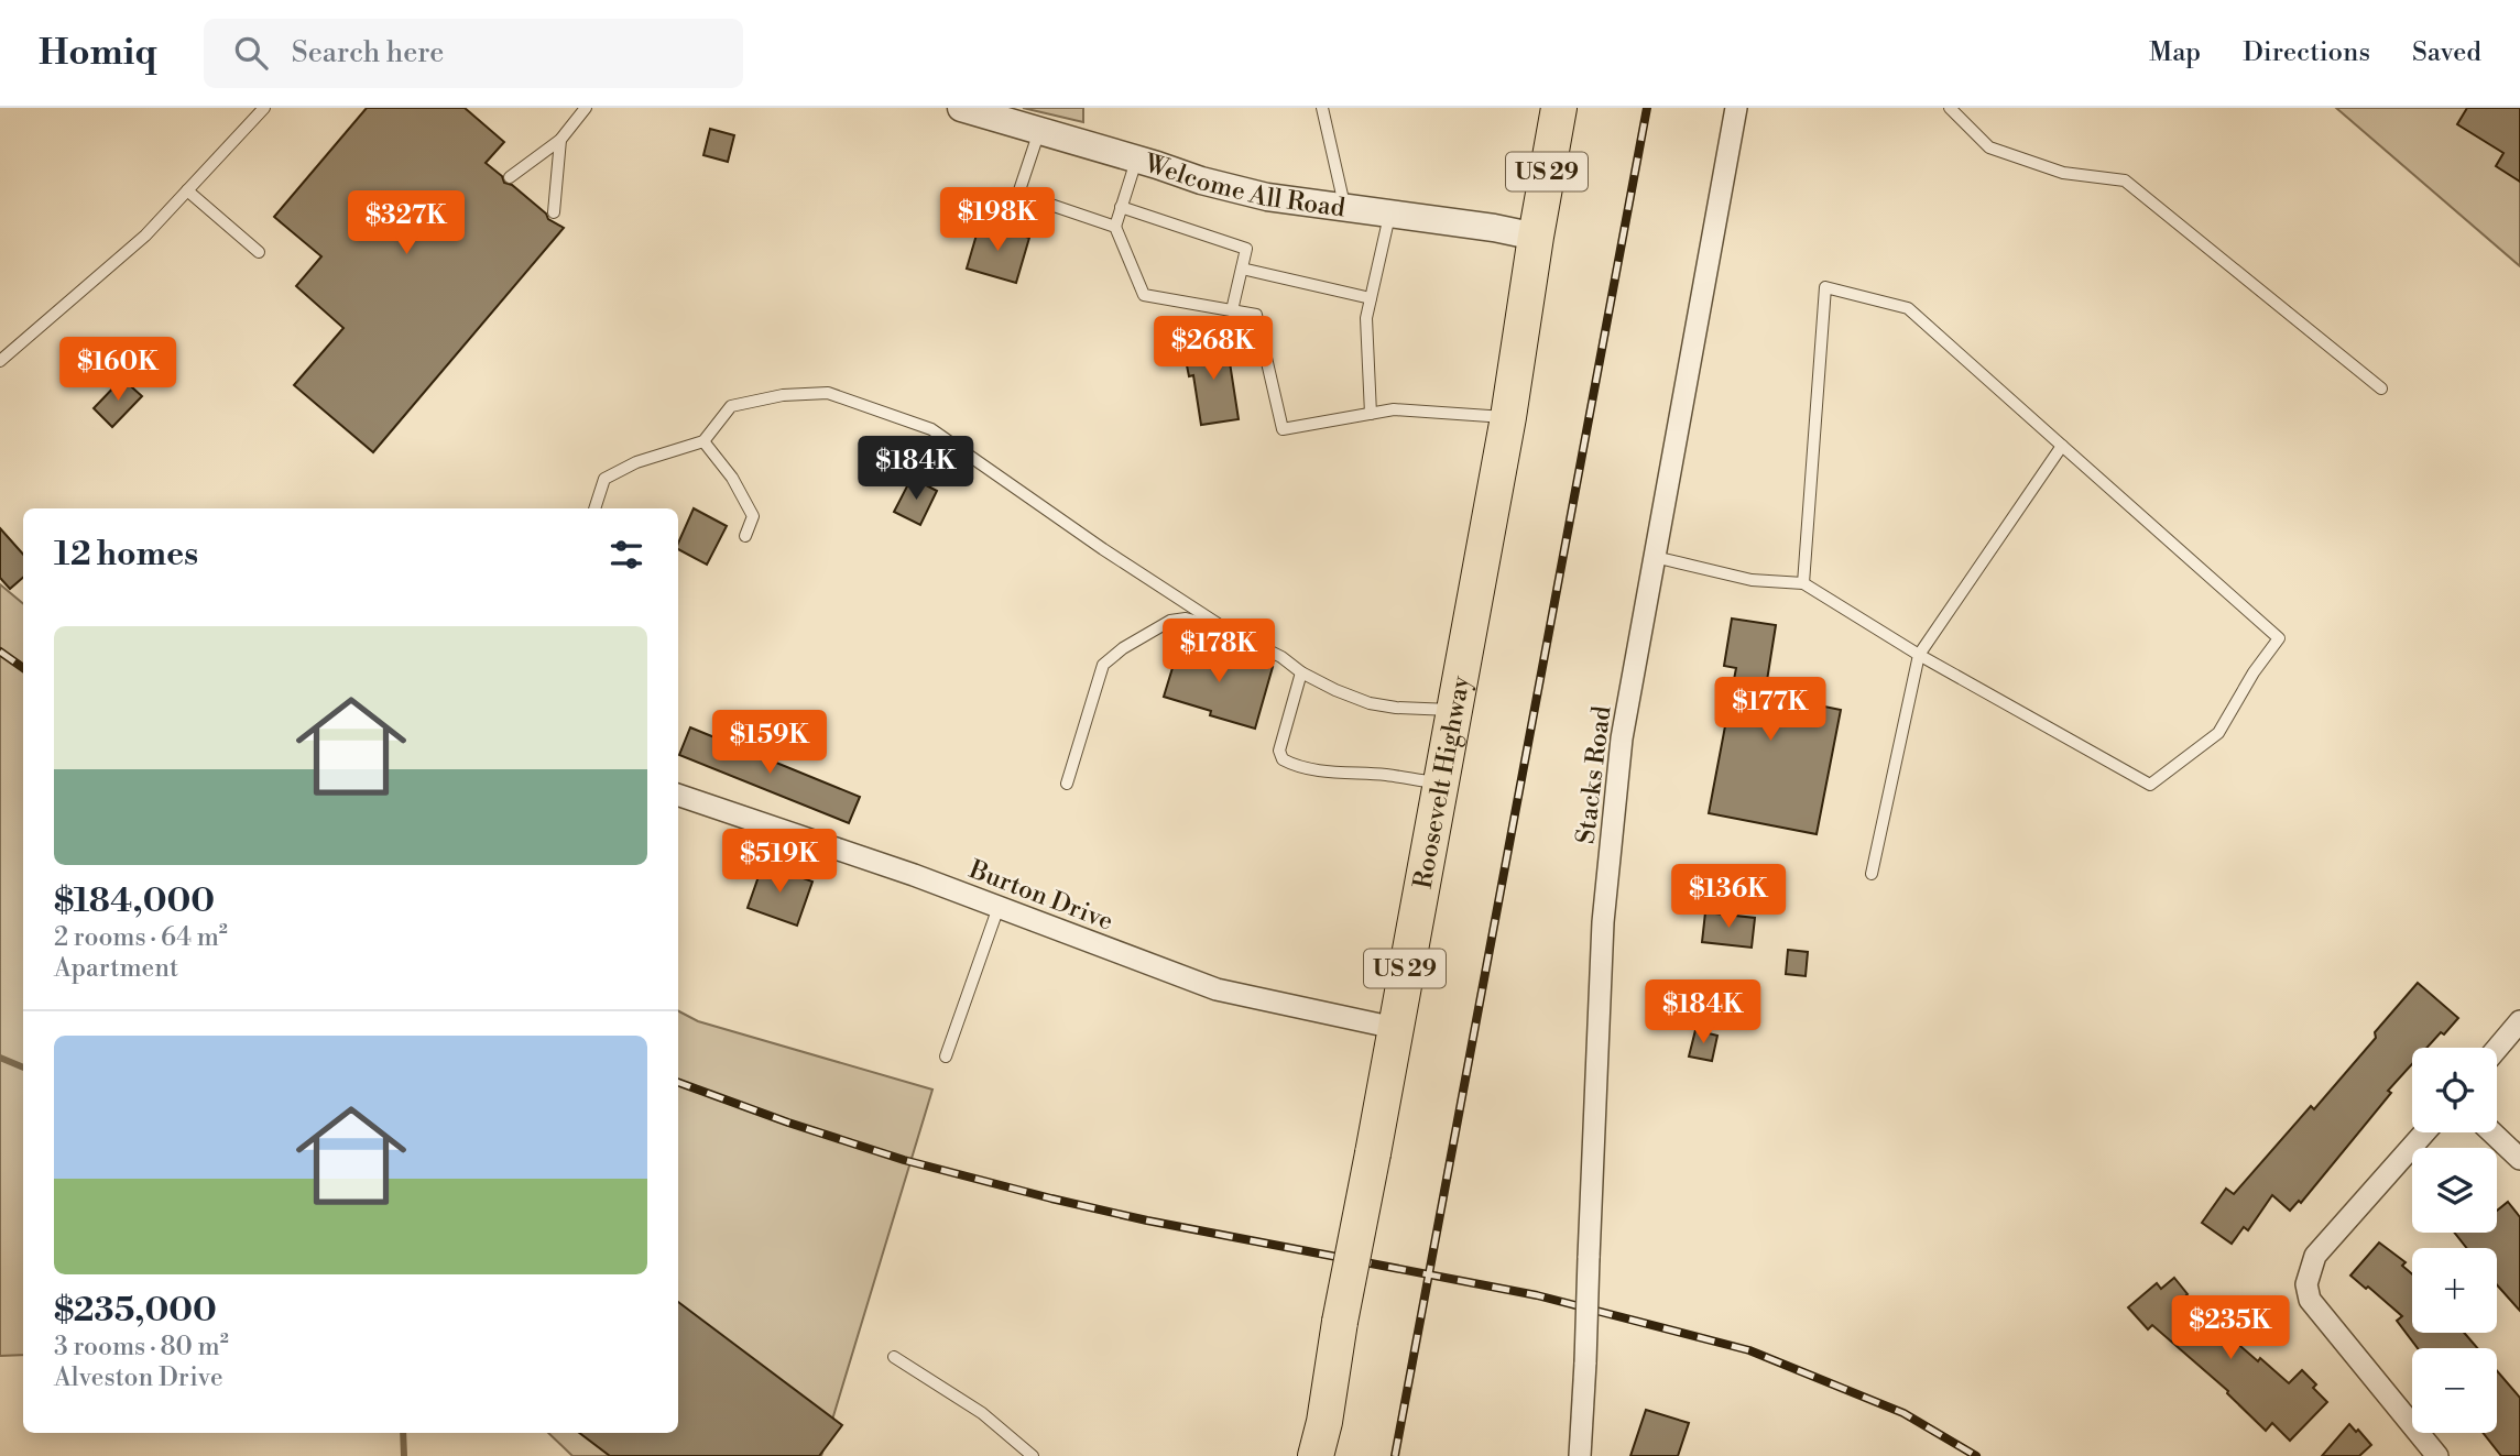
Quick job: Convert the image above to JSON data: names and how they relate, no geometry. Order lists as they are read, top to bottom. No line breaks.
{"streets":{"main road":["US 29","Roosevelt Highway"],"street":["Welcome All Road","Stacks Road","Burton Drive"]},"crossings":[["Welcome All Road","Roosevelt Highway"],["Roosevelt Highway","Burton Drive"]],"page":{"header":"Homiq","search":"Search here","nav":["Map","Directions","Saved"],"price":["$198K","$327K","$268K","$160K","$184K","$178K","$177K","$159K","$519K","$136K","$184K","$235K"],"heading":"12 homes","list":[{"name":"$184,000","note":"2 rooms · 64 m² · Apartment"},{"name":"$235,000","note":"3 rooms · 80 m² · Alveston Drive"}],"map_buttons":["+","−"]}}
